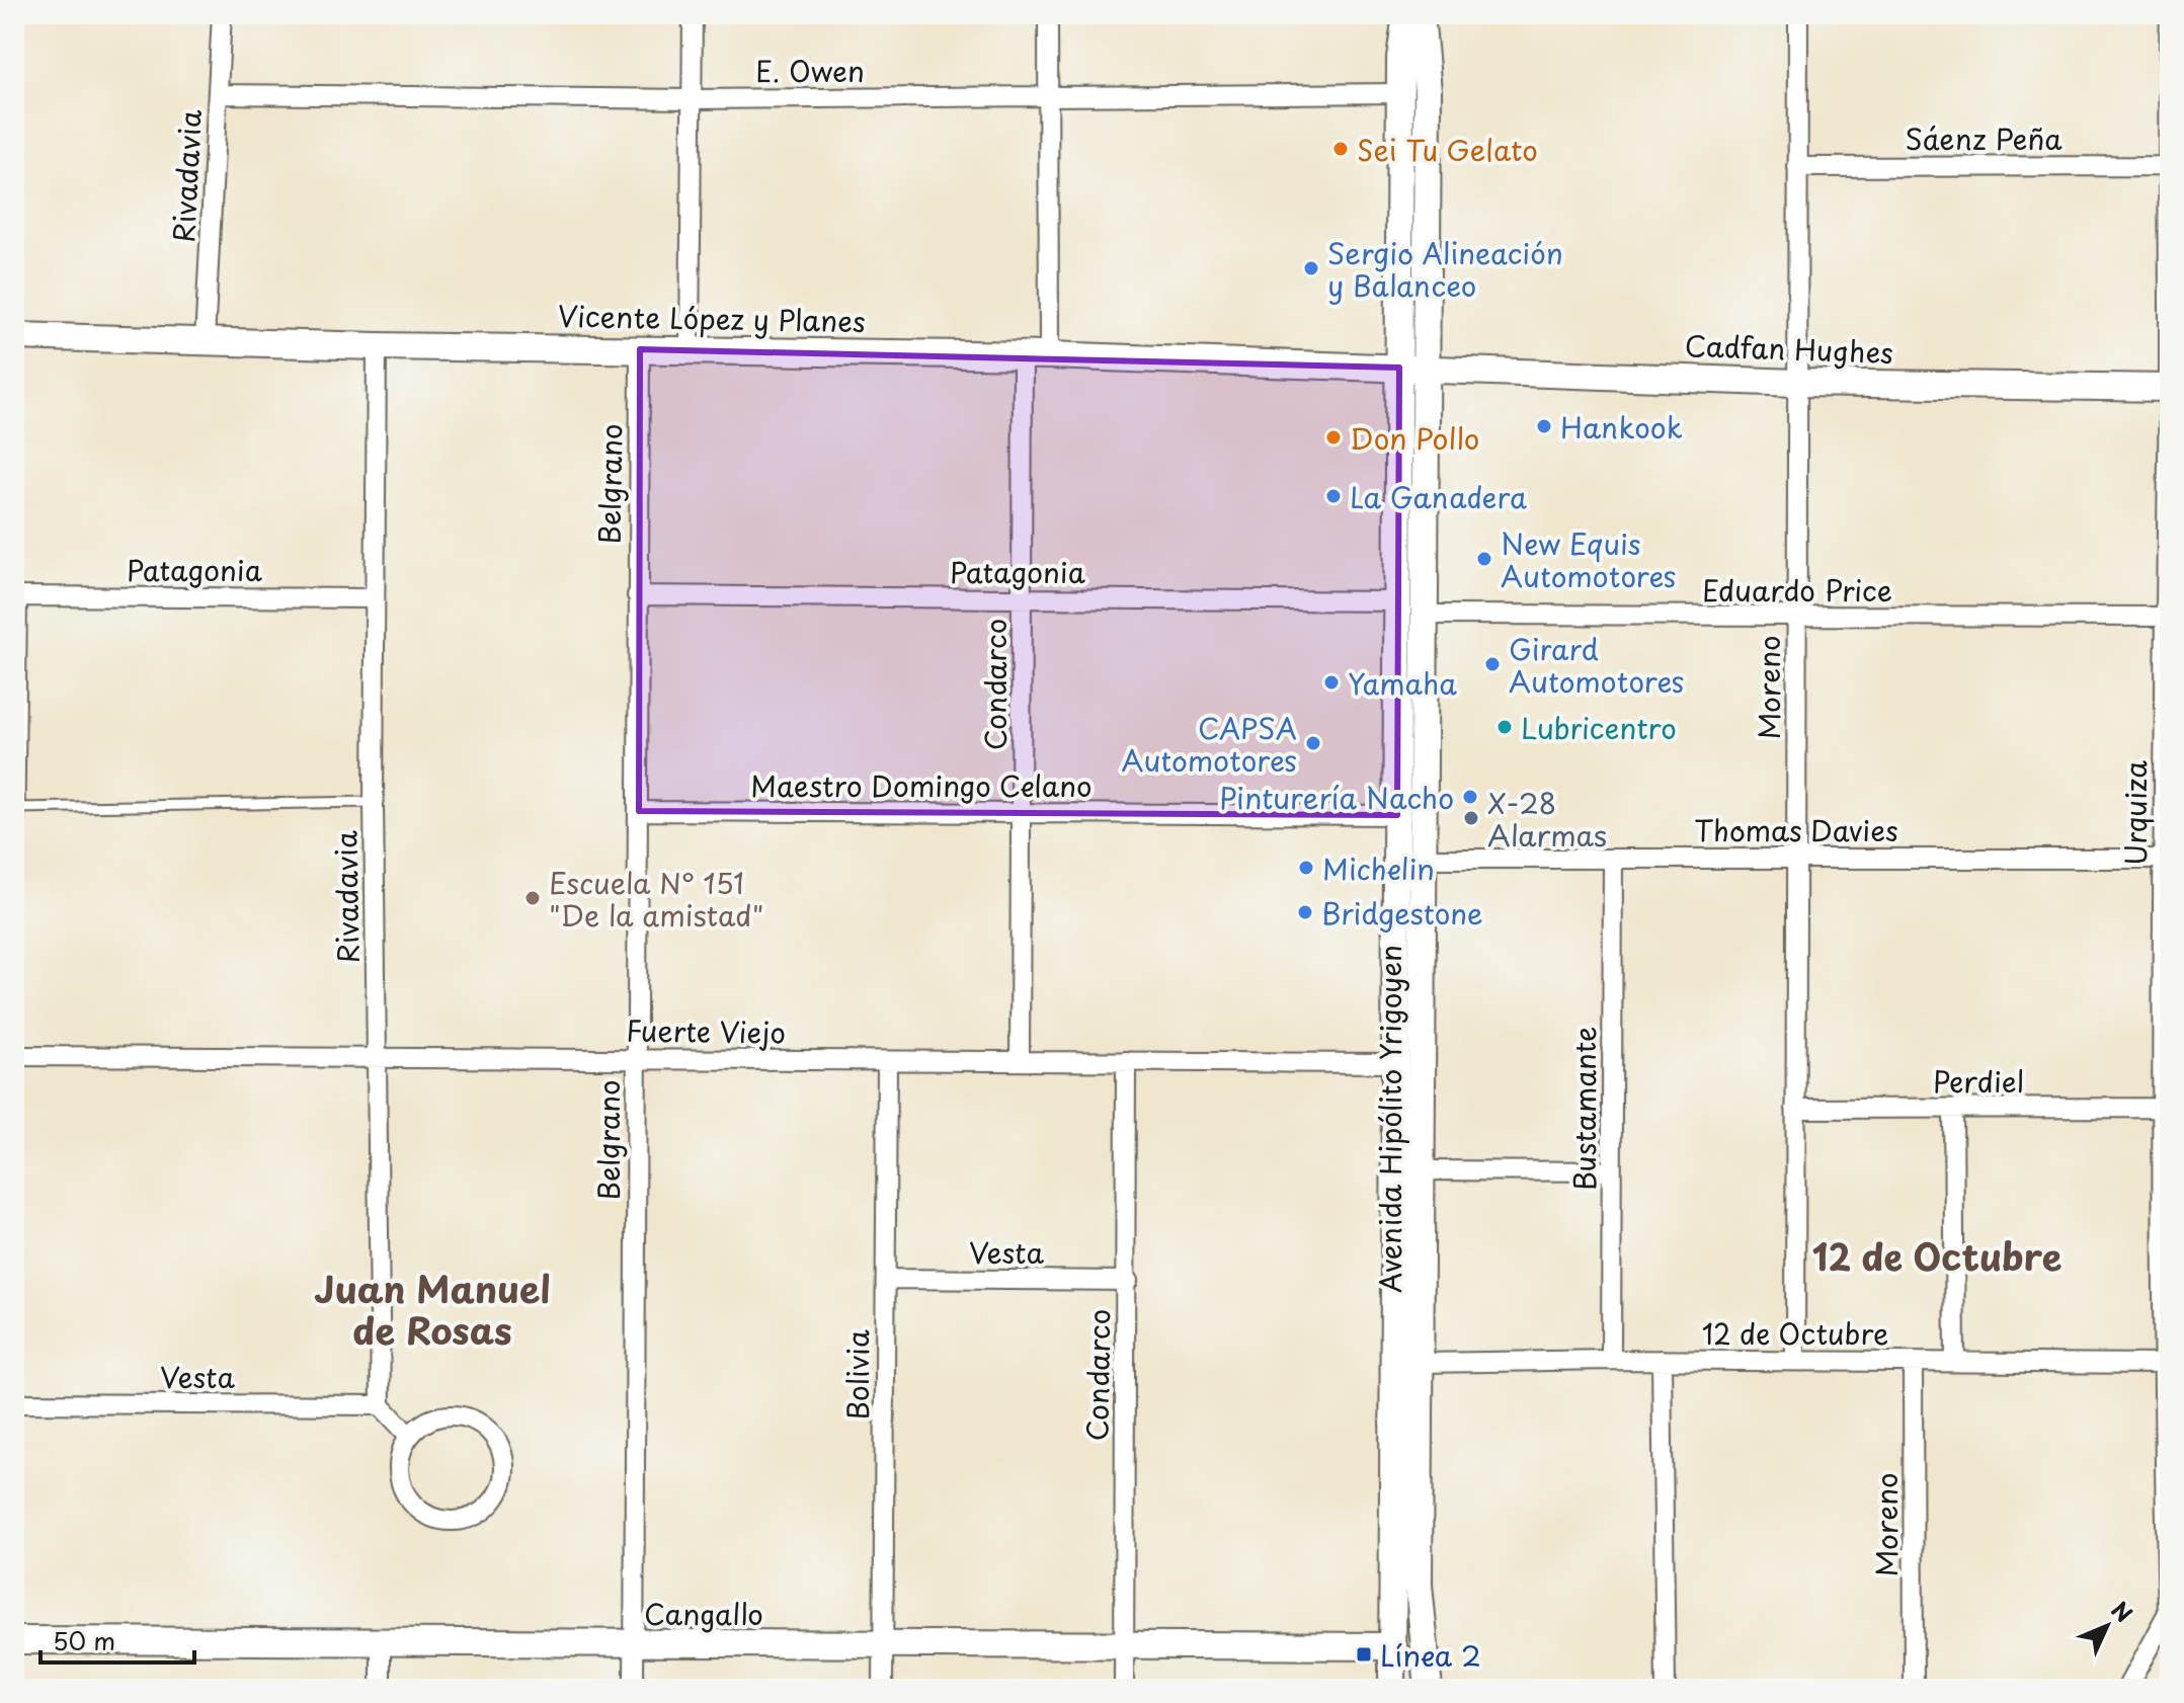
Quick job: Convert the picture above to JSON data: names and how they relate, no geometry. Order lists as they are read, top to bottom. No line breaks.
{"streets":{"street":["E. Owen","Sáenz Peña","Rivadavia","Vicente López y Planes","Cadfan Hughes","Belgrano","Patagonia","Eduardo Price","Condarco","Moreno","Maestro Domingo Celano","Urquiza","Thomas Davies","Fuerte Viejo","Perdiel","Bustamante","Avenida Hipólito Yrigoyen","Vesta","12 de Octubre","Bolivia","Cangallo"]},"crossings":[["E. Owen","Rivadavia"],["E. Owen","Condarco"],["E. Owen","Avenida Hipólito Yrigoyen"],["Sáenz Peña","Moreno"],["Sáenz Peña","Urquiza"],["Rivadavia","Vicente López y Planes"],["Rivadavia","Patagonia"],["Rivadavia","Fuerte Viejo"],["Rivadavia","Vesta"],["Vicente López y Planes","Cadfan Hughes"],["Vicente López y Planes","Belgrano"],["Vicente López y Planes","Condarco"],["Vicente López y Planes","Avenida Hipólito Yrigoyen"],["Cadfan Hughes","Moreno"],["Cadfan Hughes","Urquiza"],["Cadfan Hughes","Avenida Hipólito Yrigoyen"],["Belgrano","Patagonia"],["Belgrano","Maestro Domingo Celano"],["Belgrano","Fuerte Viejo"],["Belgrano","Cangallo"],["Patagonia","Condarco"],["Patagonia","Avenida Hipólito Yrigoyen"],["Eduardo Price","Moreno"],["Eduardo Price","Urquiza"],["Eduardo Price","Avenida Hipólito Yrigoyen"],["Condarco","Maestro Domingo Celano"],["Condarco","Fuerte Viejo"],["Condarco","Vesta"],["Condarco","Cangallo"],["Moreno","Thomas Davies"],["Moreno","Perdiel"],["Moreno","12 de Octubre"],["Maestro Domingo Celano","Avenida Hipólito Yrigoyen"],["Urquiza","Thomas Davies"],["Urquiza","Perdiel"],["Urquiza","12 de Octubre"],["Thomas Davies","Bustamante"],["Thomas Davies","Avenida Hipólito Yrigoyen"],["Fuerte Viejo","Avenida Hipólito Yrigoyen"],["Fuerte Viejo","Bolivia"],["Bustamante","12 de Octubre"],["Avenida Hipólito Yrigoyen","12 de Octubre"],["Avenida Hipólito Yrigoyen","Cangallo"],["Vesta","Bolivia"],["Bolivia","Cangallo"]],"districts":["12 de Octubre","Juan Manuel de Rosas"],"places":{"other":["Sei Tu Gelato","Sergio Alineación y Balanceo","Hankook","Don Pollo","La Ganadera","New Equis Automotores","Girard Automotores","Yamaha","Lubricentro","CAPSA Automotores","Pinturería Nacho","X-28 Alarmas","Michelin","Escuela N° 151 \"De la amistad\"","Bridgestone"],"transit":["Línea 2"]},"scale_bar":"50 m","north":"top right"}
